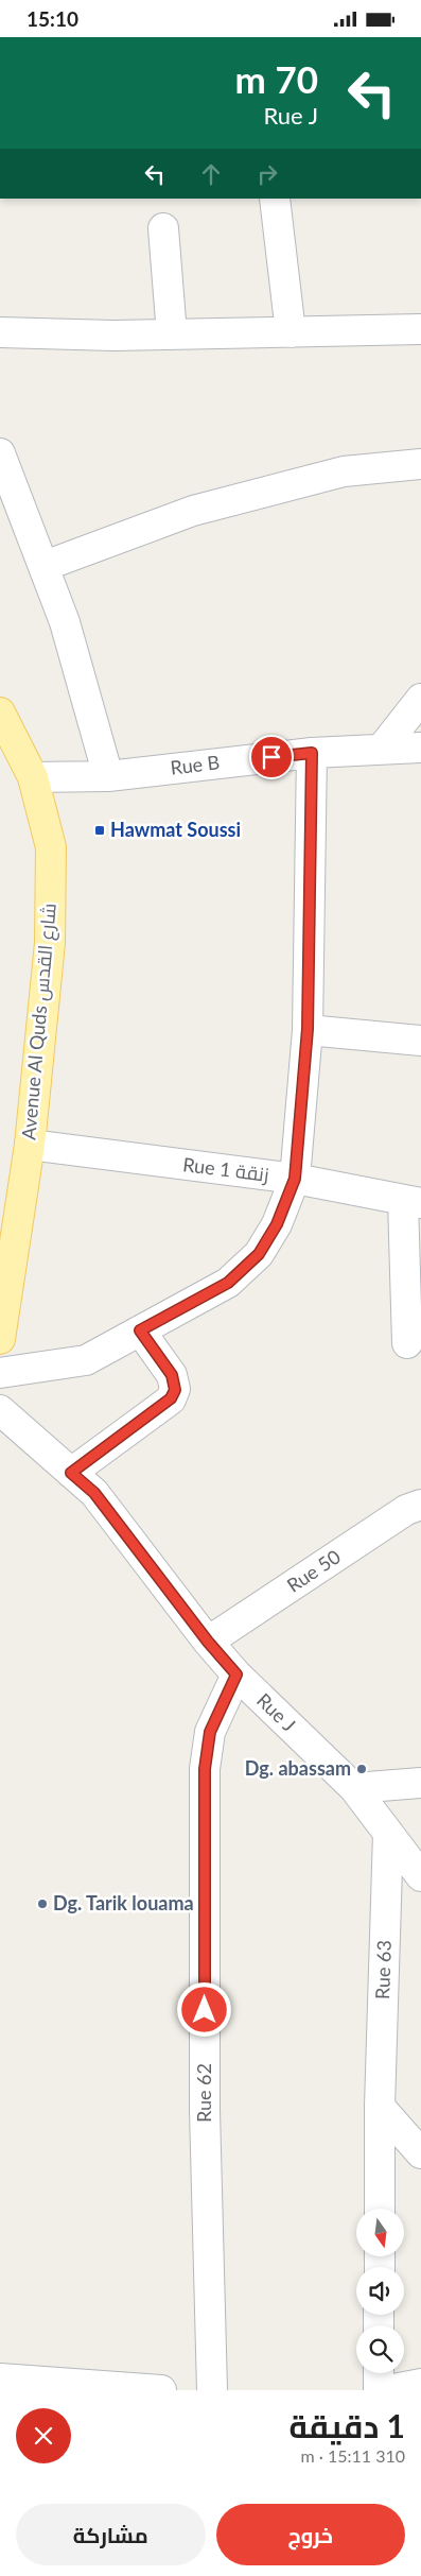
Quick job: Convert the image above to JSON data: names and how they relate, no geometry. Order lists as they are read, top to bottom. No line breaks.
{"streets":{"main road":["Avenue Al Quds شارع القدس"],"street":["Rue B","Rue 1 زنقة","Rue 50","Rue J","Rue 63","Rue 62"]},"crossings":[["Rue B","Avenue Al Quds شارع القدس"],["Avenue Al Quds شارع القدس","Rue 1 زنقة"],["Rue 50","Rue J"],["Rue J","Rue 63"],["Rue J","Rue 62"]],"places":{"transit":["Hawmat Soussi"],"other":["Dg. abassam","Dg. Tarik louama"]},"north":"bottom","page":{"status":"15:10","turn":["70 m","Rue J"],"heading":["1 دقيقة","310 m · 15:11"],"buttons":["خروج","مشاركة"]}}
